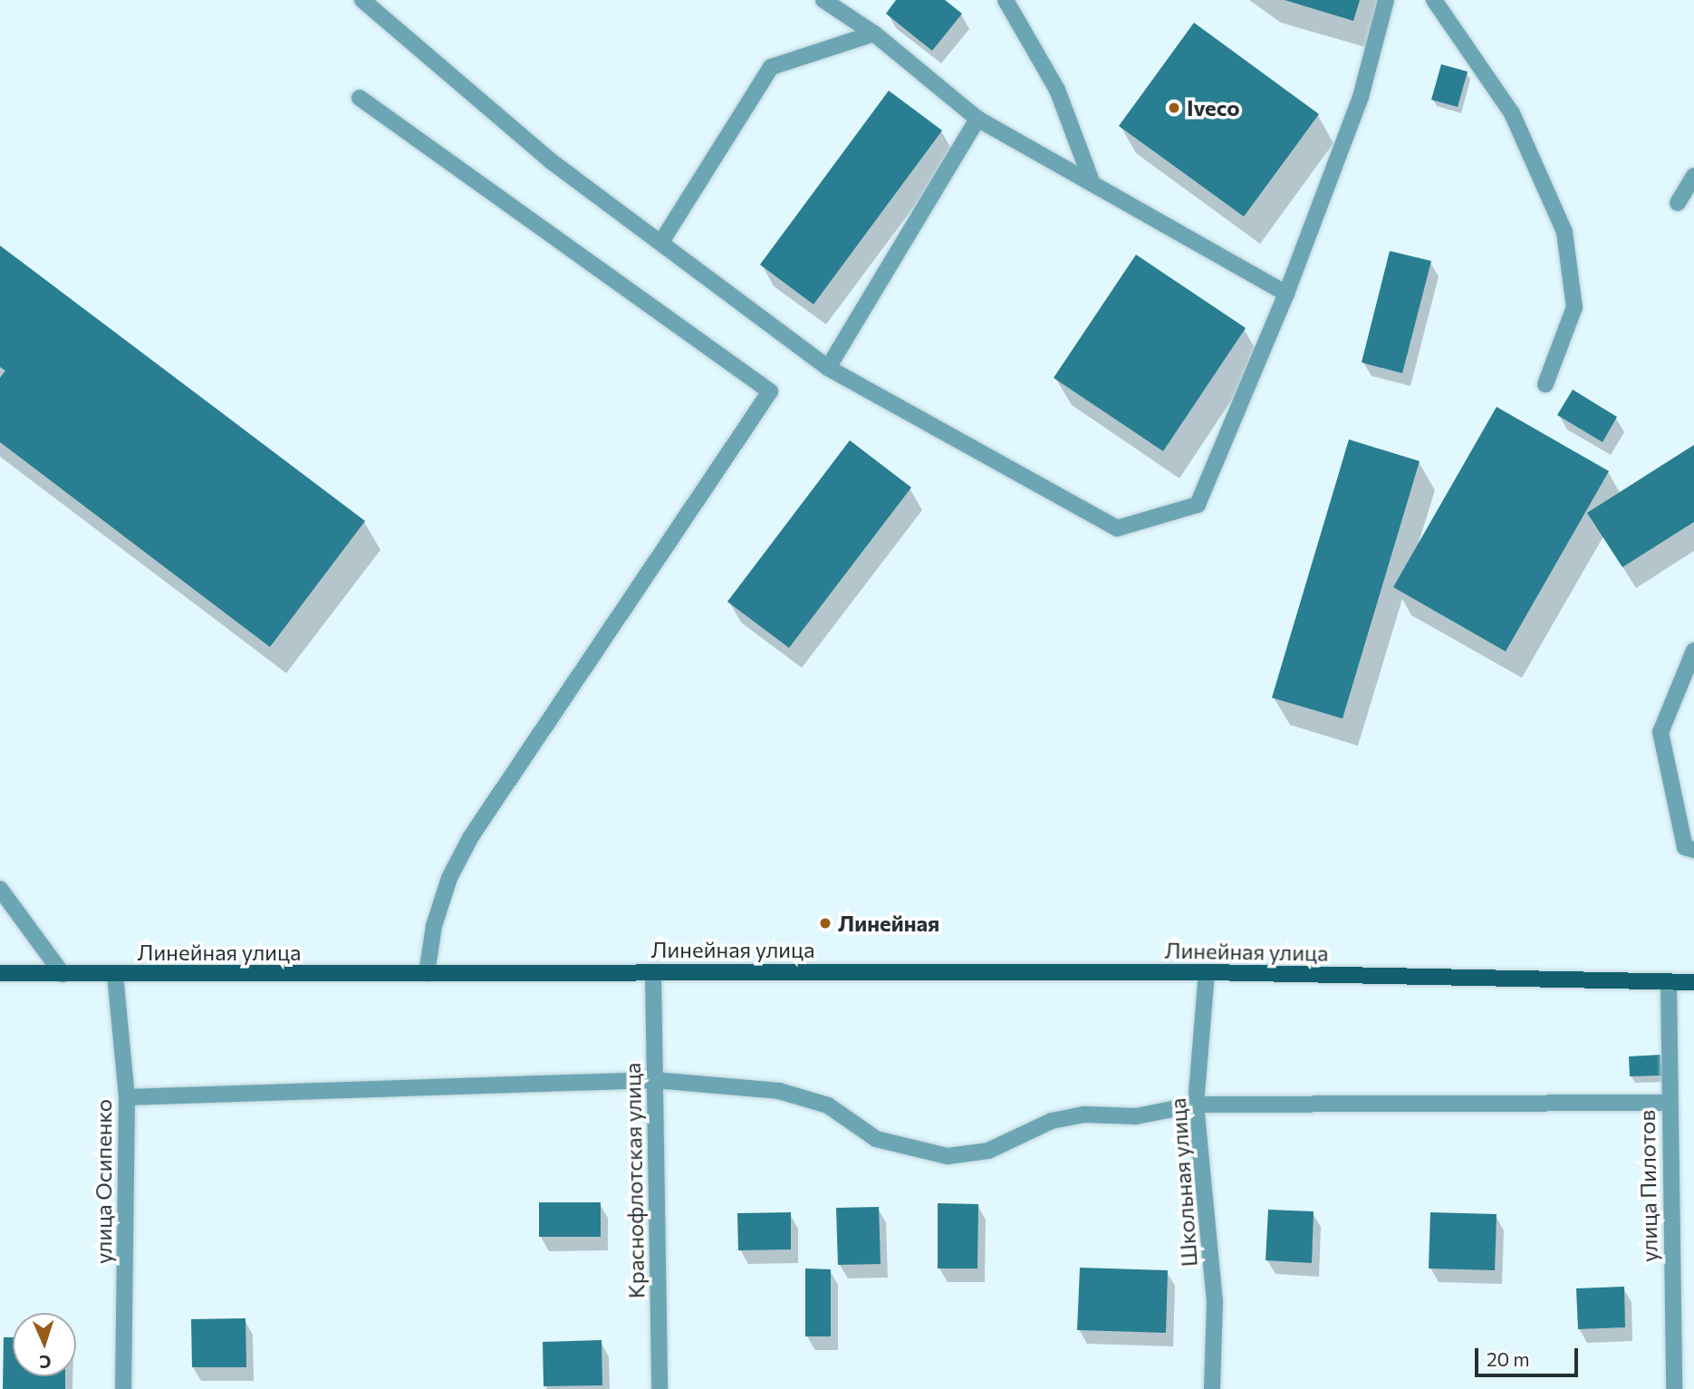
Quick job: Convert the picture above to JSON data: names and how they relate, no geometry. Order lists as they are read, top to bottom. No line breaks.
{"streets":{"main road":["Линейная улица"],"street":["Краснофлотская улица","улица Осипенко","Школьная улица","улица Пилотов"]},"crossings":[["Линейная улица","Краснофлотская улица"],["Линейная улица","улица Осипенко"],["Линейная улица","Школьная улица"],["Линейная улица","улица Пилотов"]],"places":["Iveco","Линейная"],"scale_bar":"20 m","north":"bottom"}
